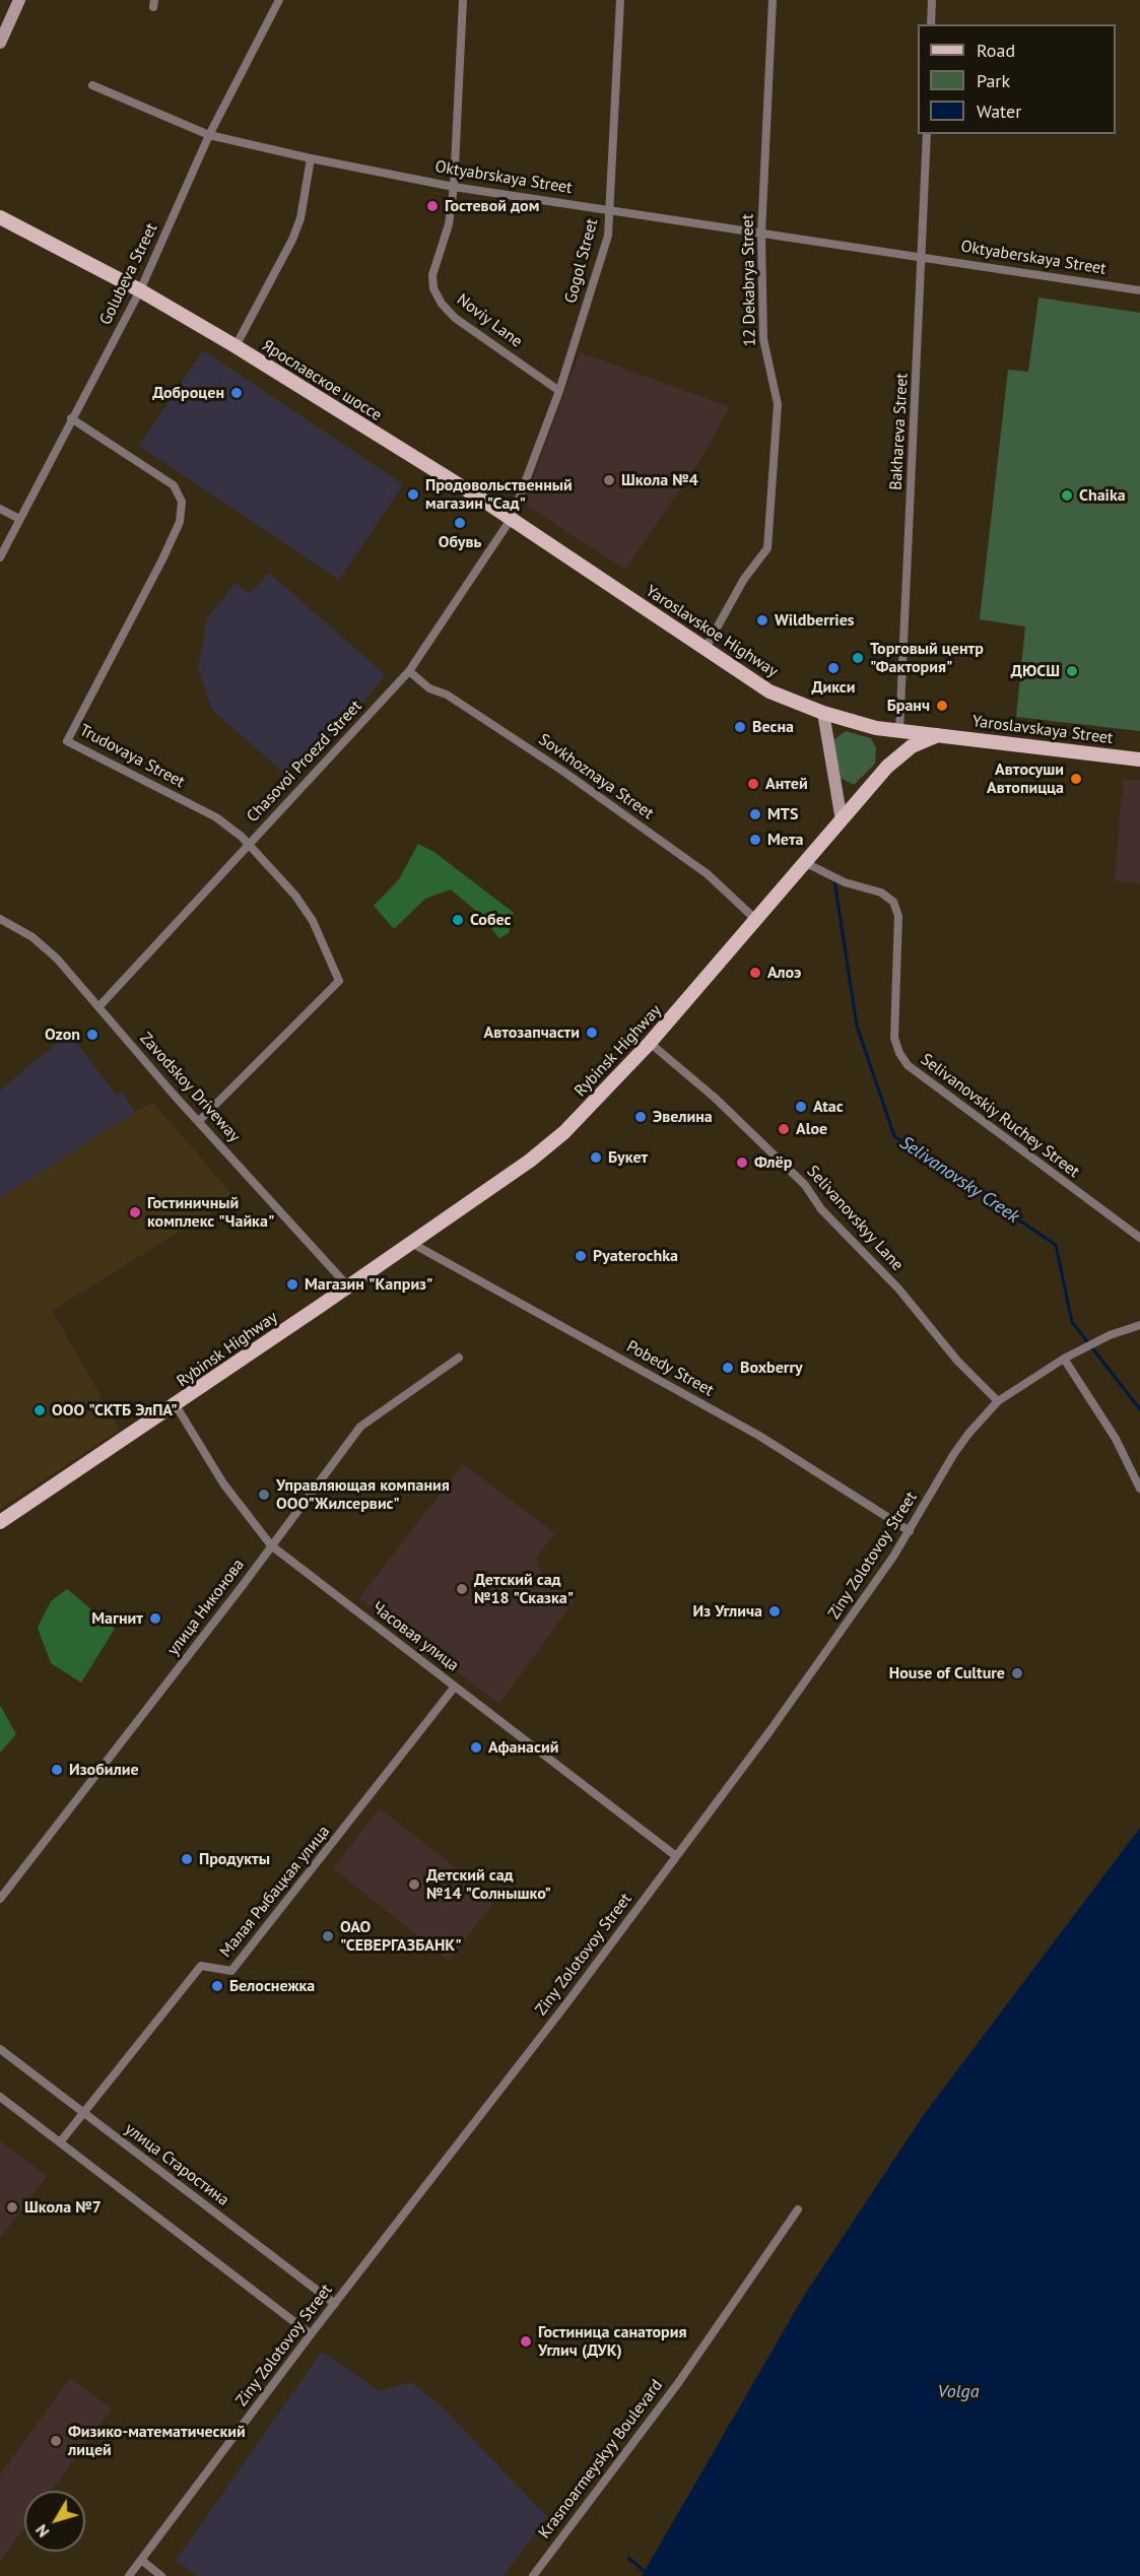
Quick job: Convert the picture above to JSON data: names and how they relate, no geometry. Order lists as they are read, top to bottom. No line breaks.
{"streets":{"main road":["Ярославское шоссе","Yaroslavskoe Highway","Yaroslavskaya Street","Rybinsk Highway"],"street":["Oktyabrskaya Street","Oktyaberskaya Street","Gogol Street","Golubeva Street","12 Dekabrya Street","Noviy Lane","Bakhareva Street","Trudovaya Street","Chasovoi Proezd Street","Sovkhoznaya Street","Zavodskoy Driveway","Selivanovskiy Ruchey Street","Selivanovskyy Lane","Pobedy Street","Ziny Zolotovoy Street","улица Никонова","Часовая улица","Малая Рыбацкая улица","улица Старостина","Krasnoarmeyskyy Boulevard"]},"crossings":[["Oktyabrskaya Street","Oktyaberskaya Street"],["Oktyabrskaya Street","Gogol Street"],["Oktyabrskaya Street","Golubeva Street"],["Oktyabrskaya Street","12 Dekabrya Street"],["Oktyabrskaya Street","Noviy Lane"],["Oktyabrskaya Street","Bakhareva Street"],["Oktyaberskaya Street","Bakhareva Street"],["Gogol Street","Noviy Lane"],["Gogol Street","Ярославское шоссе"],["Gogol Street","Yaroslavskoe Highway"],["Gogol Street","Chasovoi Proezd Street"],["Golubeva Street","Ярославское шоссе"],["Golubeva Street","Trudovaya Street"],["12 Dekabrya Street","Yaroslavskoe Highway"],["Ярославское шоссе","Yaroslavskoe Highway"],["Ярославское шоссе","Chasovoi Proezd Street"],["Bakhareva Street","Yaroslavskoe Highway"],["Bakhareva Street","Yaroslavskaya Street"],["Yaroslavskoe Highway","Yaroslavskaya Street"],["Yaroslavskoe Highway","Chasovoi Proezd Street"],["Yaroslavskaya Street","Rybinsk Highway"],["Trudovaya Street","Chasovoi Proezd Street"],["Trudovaya Street","Zavodskoy Driveway"],["Chasovoi Proezd Street","Sovkhoznaya Street"],["Chasovoi Proezd Street","Zavodskoy Driveway"],["Sovkhoznaya Street","Rybinsk Highway"],["Rybinsk Highway","Zavodskoy Driveway"],["Rybinsk Highway","Selivanovskiy Ruchey Street"],["Rybinsk Highway","Selivanovskyy Lane"],["Rybinsk Highway","Pobedy Street"],["Rybinsk Highway","Часовая улица"],["Selivanovskyy Lane","Ziny Zolotovoy Street"],["Pobedy Street","Ziny Zolotovoy Street"],["Ziny Zolotovoy Street","Часовая улица"],["Ziny Zolotovoy Street","улица Старостина"],["улица Никонова","Часовая улица"],["Часовая улица","Малая Рыбацкая улица"],["Малая Рыбацкая улица","улица Старостина"]],"water":["Selivanovsky Creek","Volga"],"places":["Гостевой дом","Доброцен","Школа №4","Продовольственный магазин \"Сад\"","Chaika","Обувь","Wildberries","Торговый центр \"Фактория\"","Дикси","ДЮСШ","Бранч","Весна","Автосуши Автопицца","Антей","MTS","Мета","Собес","Алоэ","Автозапчасти","Ozon","Atac","Эвелина","Aloe","Букет","Флёр","Гостиничный комплекс \"Чайка\"","Pyaterochka","Магазин \"Каприз\"","Boxberry","ООО \"СКТБ ЭлПА\"","Управляющая компания ООО\"Жилсервис\"","Детский сад №18 \"Сказка\"","Из Углича","Магнит","House of Culture","Афанасий","Изобилие","Продукты","Детский сад №14 \"Солнышко\"","ОАО \"СЕВЕРГАЗБАНК\"","Белоснежка","Школа №7","Гостиница санатория Углич (ДУК)","Физико-математический лицей"],"legend":["Road","Park","Water"],"north":"bottom left"}
